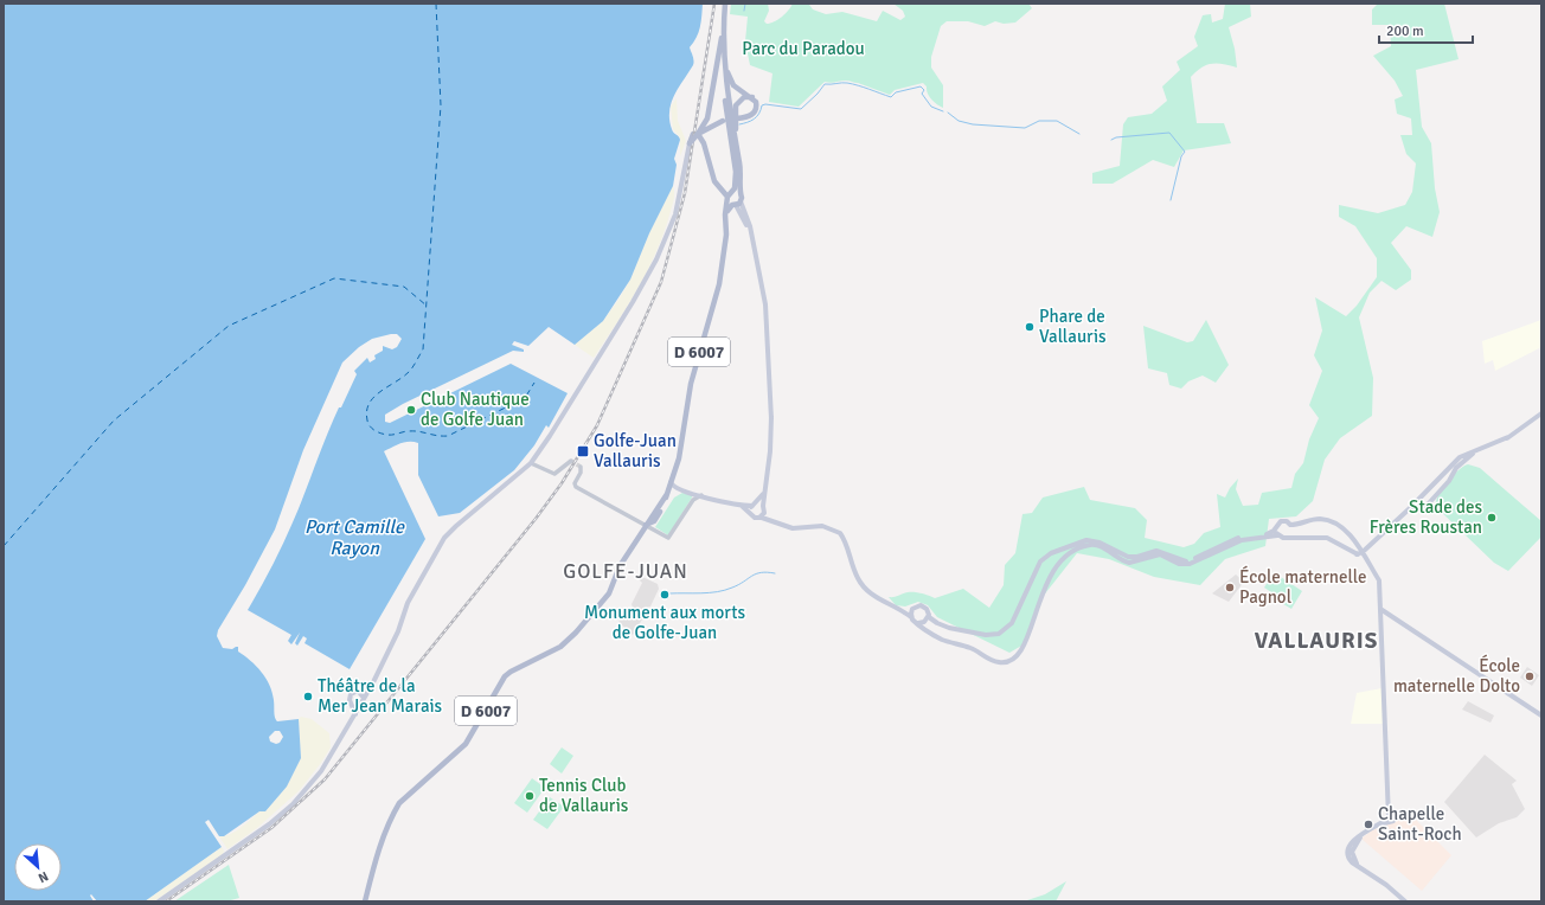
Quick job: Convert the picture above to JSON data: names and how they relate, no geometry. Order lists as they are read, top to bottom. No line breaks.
{"streets":{"main road":["D 6007"]},"districts":["GOLFE-JUAN","VALLAURIS"],"water":["Port Camille Rayon"],"parks":["Parc du Paradou"],"places":{"other":["Phare de Vallauris","Club Nautique de Golfe Juan","Stade des Frères Roustan","École maternelle Pagnol","Monument aux morts de Golfe-Juan","École maternelle Dolto","Théâtre de la Mer Jean Marais","Tennis Club de Vallauris","Chapelle Saint-Roch"],"transit":["Golfe-Juan Vallauris"]},"scale_bar":"200 m","north":"bottom right"}
